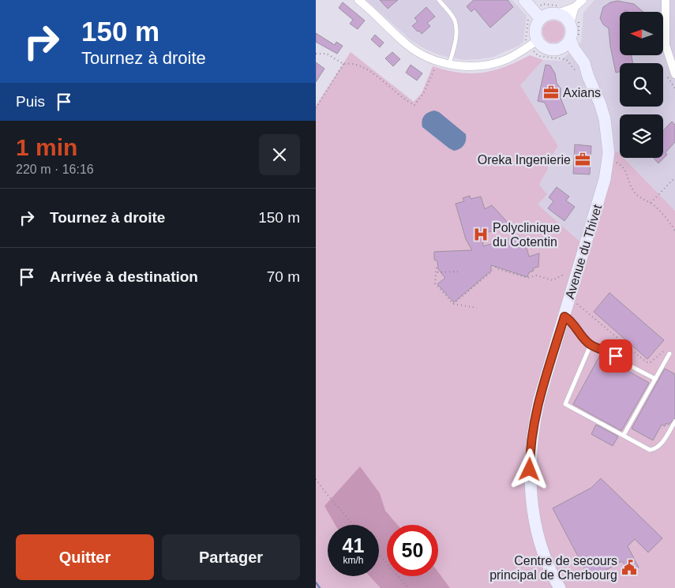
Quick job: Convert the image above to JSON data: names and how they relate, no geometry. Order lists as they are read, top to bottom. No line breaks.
{"streets":{"main road":["Avenue du Thivet"]},"places":{"office":["Axians","Oreka Ingenierie"],"hospital":["Polyclinique du Cotentin"],"public building":["Centre de secours principal de Cherbourg"]},"north":"left","page":{"turn":["150 m","Tournez à droite"],"then":"Puis","heading":["1 min","220 m · 16:16"],"list":[{"name":"Tournez à droite","value":"150 m"},{"name":"Arrivée à destination","value":"70 m"}],"speed":"41 km/h","limit":"50","buttons":["Quitter","Partager"]}}
